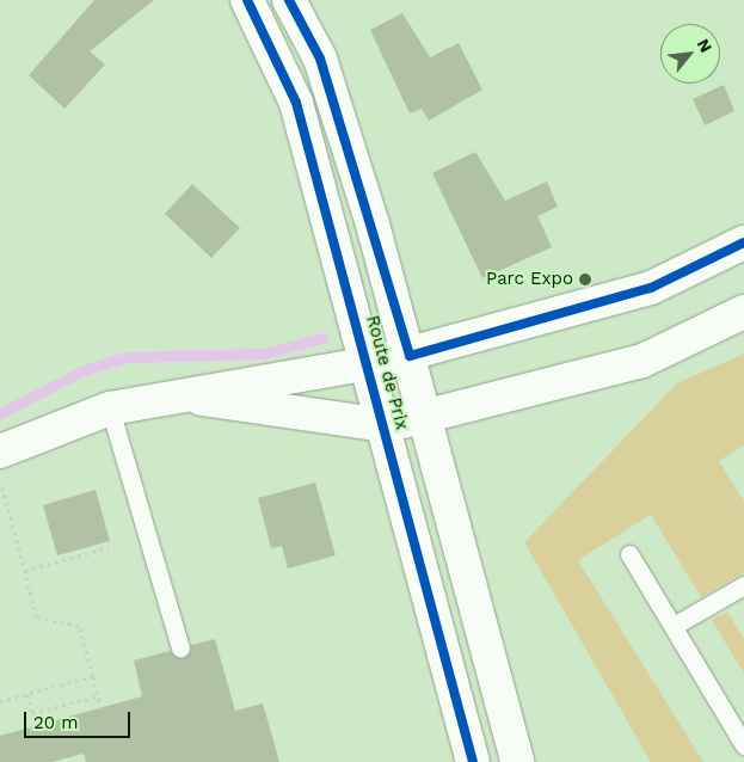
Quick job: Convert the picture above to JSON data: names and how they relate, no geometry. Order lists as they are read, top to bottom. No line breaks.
{"streets":{"main road":["Route de Prix"]},"places":["Parc Expo"],"scale_bar":"20 m","north":"top right"}
